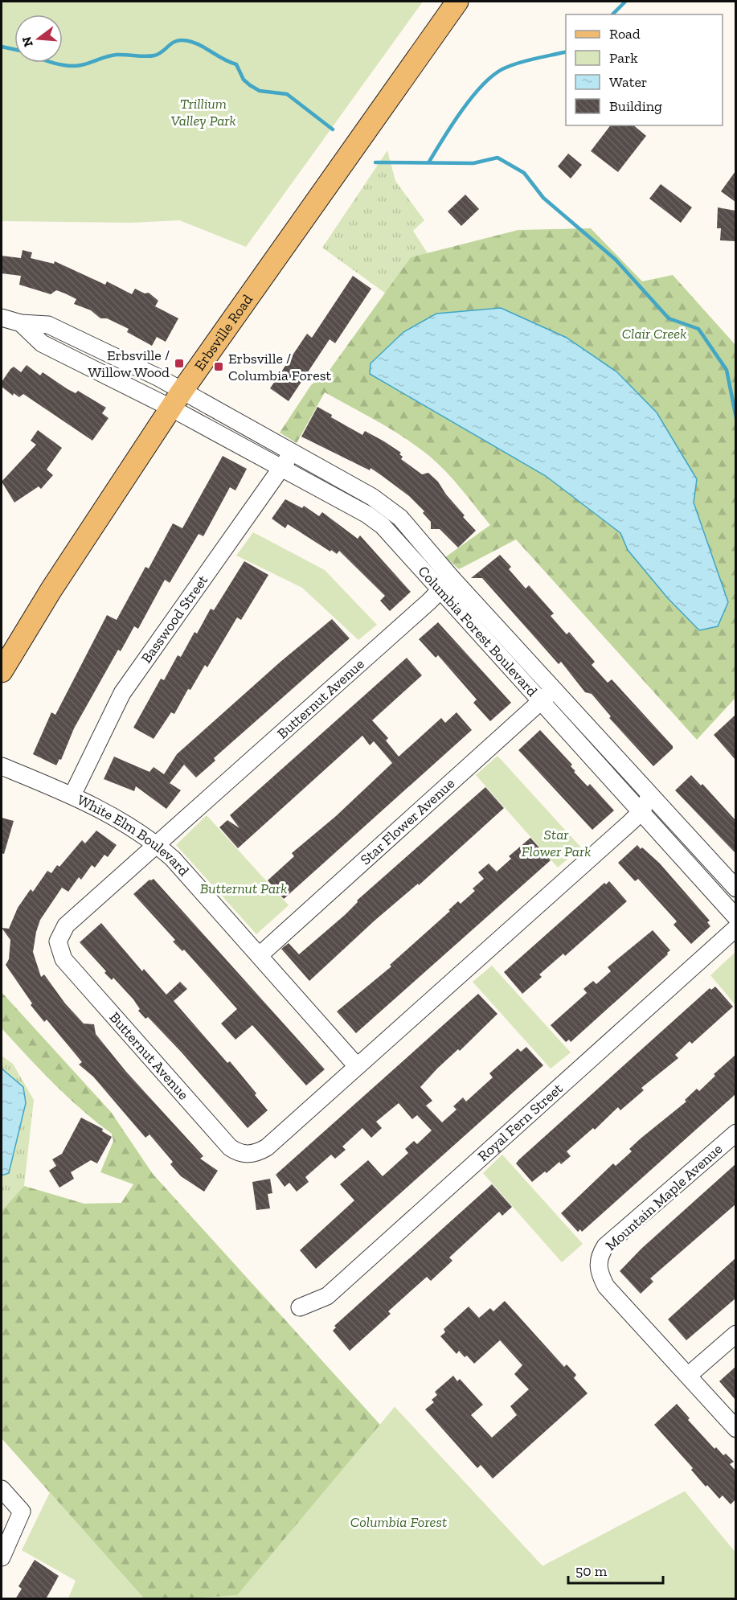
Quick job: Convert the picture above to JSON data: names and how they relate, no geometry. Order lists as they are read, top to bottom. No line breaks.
{"streets":{"main road":["Erbsville Road"],"street":["Basswood Street","Columbia Forest Boulevard","Butternut Avenue","Star Flower Avenue","White Elm Boulevard","Royal Fern Street","Mountain Maple Avenue"]},"crossings":[["Erbsville Road","Columbia Forest Boulevard"],["Basswood Street","Columbia Forest Boulevard"],["Basswood Street","White Elm Boulevard"],["Columbia Forest Boulevard","Butternut Avenue"],["Columbia Forest Boulevard","Star Flower Avenue"],["Butternut Avenue","White Elm Boulevard"],["Star Flower Avenue","White Elm Boulevard"]],"parks":["Trillium Valley Park","Clair Creek","Star Flower Park","Butternut Park","Columbia Forest"],"places":{"transit":["Erbsville / Willow Wood","Erbsville / Columbia Forest"]},"legend":["Road","Park","Water","Building"],"scale_bar":"50 m","north":"left"}
